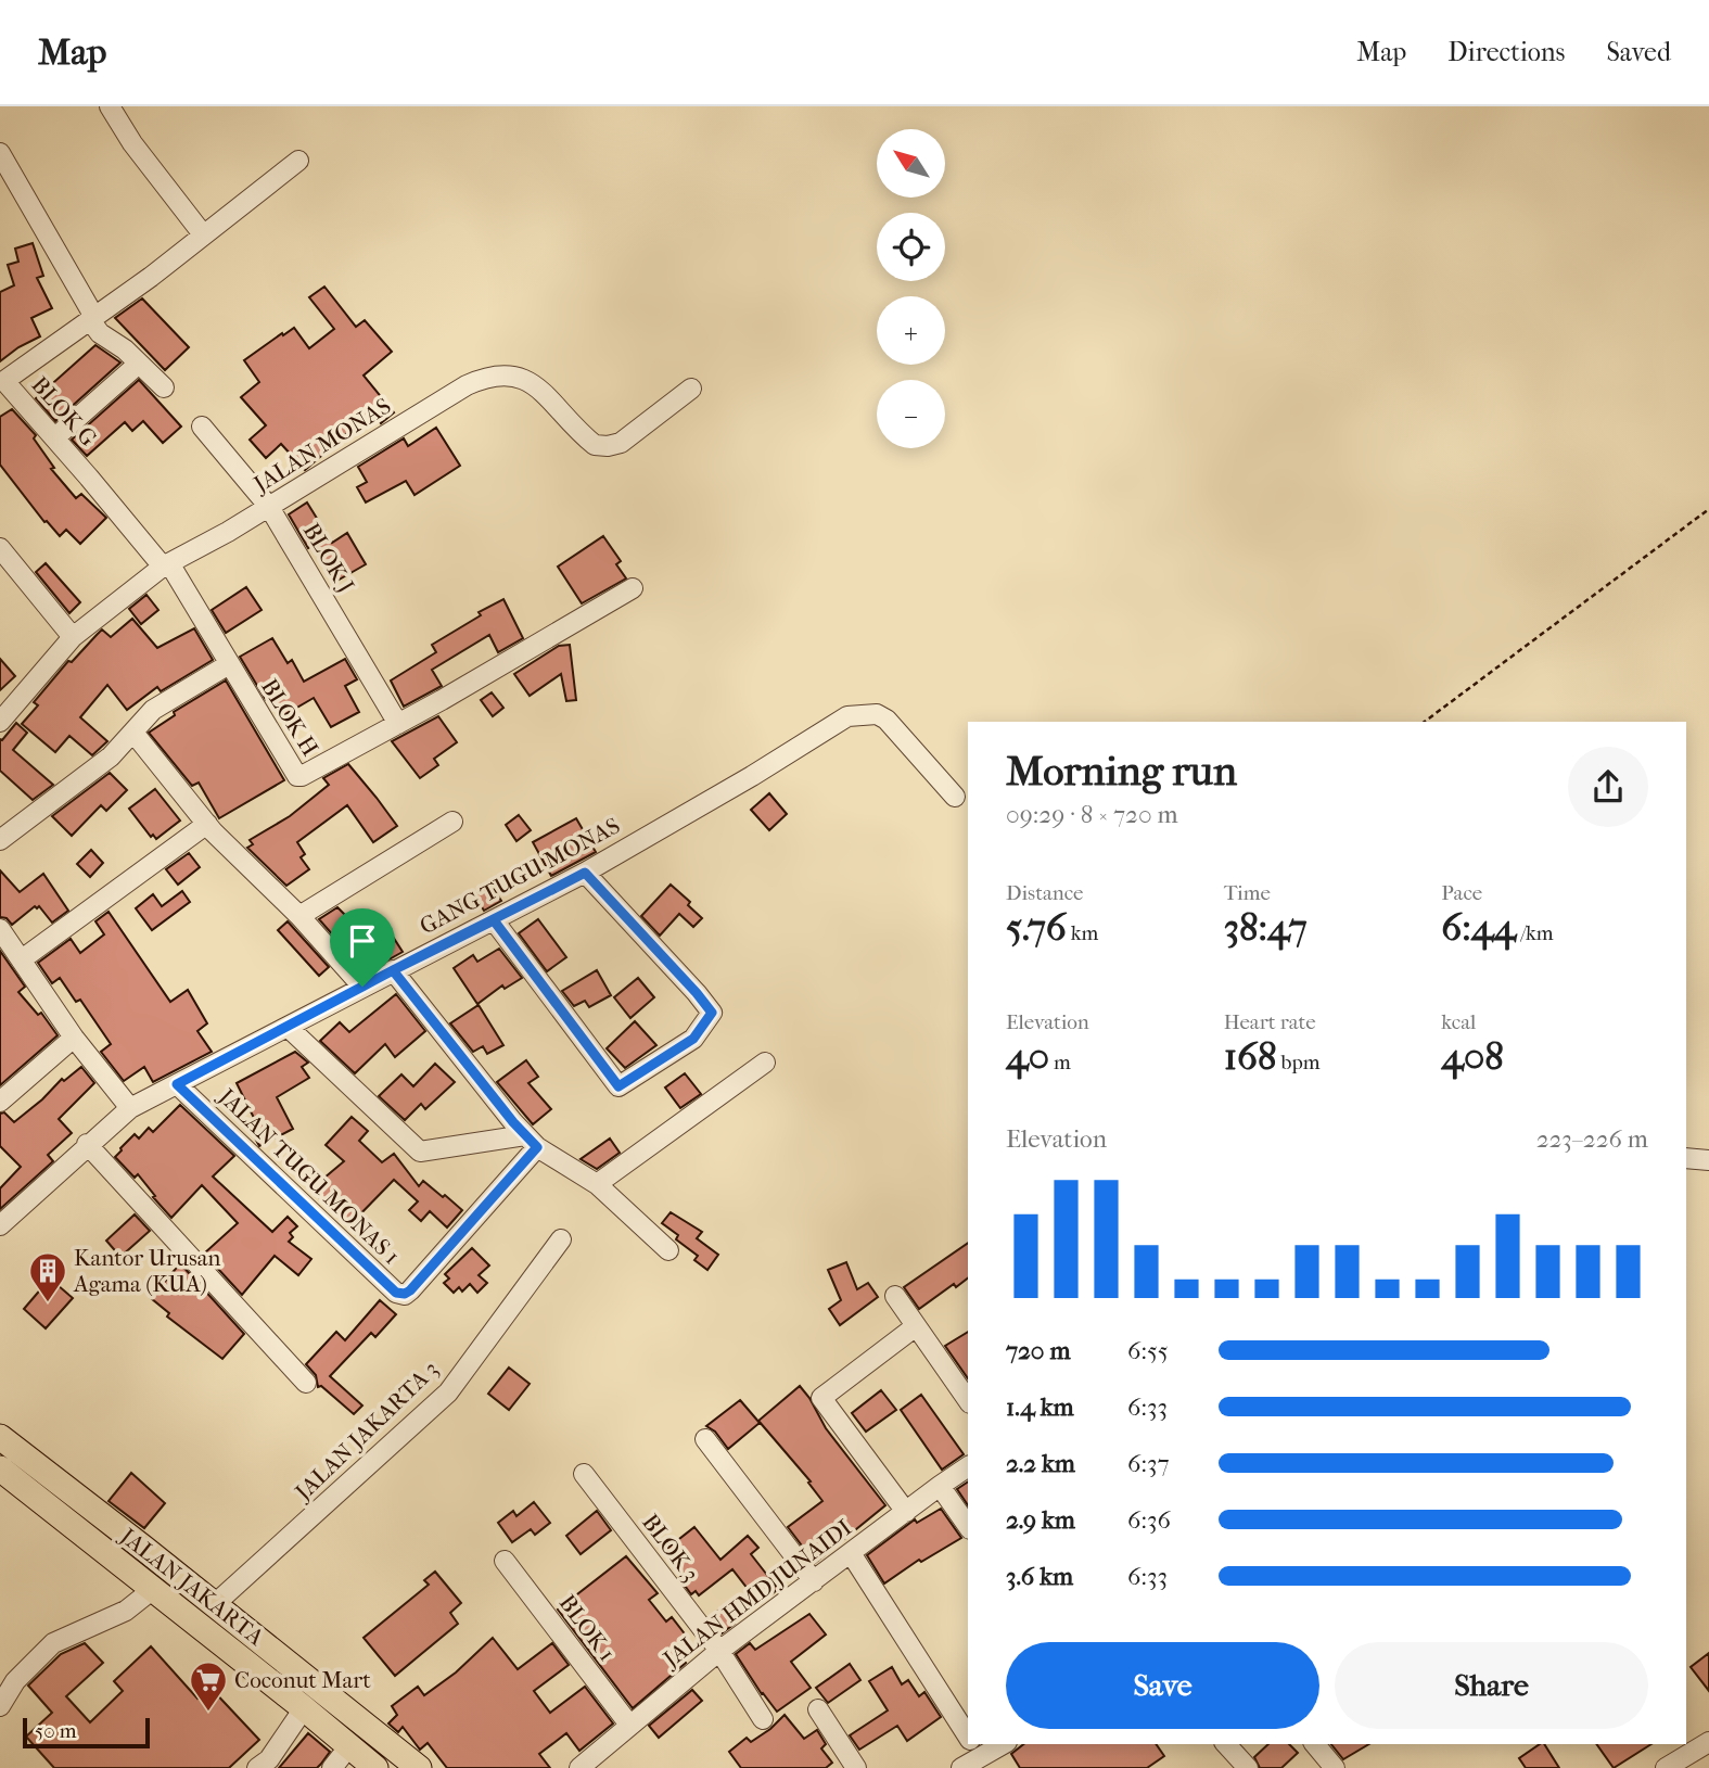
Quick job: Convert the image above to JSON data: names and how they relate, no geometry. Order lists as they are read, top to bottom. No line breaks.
{"streets":{"main road":["JALAN JAKARTA"],"street":["BLOK G","JALAN MONAS","BLOK J","BLOK H","GANG TUGU MONAS","JALAN TUGU MONAS 1","JALAN JAKARTA 3","BLOK 3","JALAN HMD JUNAIDI","BLOK 1"]},"crossings":[["BLOK G","JALAN MONAS"],["BLOK G","BLOK H"],["JALAN MONAS","BLOK J"],["BLOK J","BLOK H"],["GANG TUGU MONAS","JALAN TUGU MONAS 1"],["JALAN JAKARTA 3","JALAN JAKARTA"],["BLOK 3","JALAN HMD JUNAIDI"],["JALAN HMD JUNAIDI","BLOK 1"]],"places":{"building":["Kantor Urusan Agama (KUA)"],"supermarket":["Coconut Mart"]},"scale_bar":"50 m","north":"top left","page":{"header":"Map","nav":["Map","Directions","Saved"],"map_buttons":["+","−"],"heading":["Morning run","09:29 · 8 × 720 m"],"stats":[["Distance","5.76 km"],["Time","38:47"],["Pace","6:44 /km"],["Elevation","40 m"],["Heart rate","168 bpm"],["kcal","408"]],"chart":["Elevation","223–226 m"],"list":[{"name":"720 m","note":"6:55"},{"name":"1.4 km","note":"6:33"},{"name":"2.2 km","note":"6:37"},{"name":"2.9 km","note":"6:36"},{"name":"3.6 km","note":"6:33"}],"buttons":["Save","Share"],"scale":"50 m"}}
